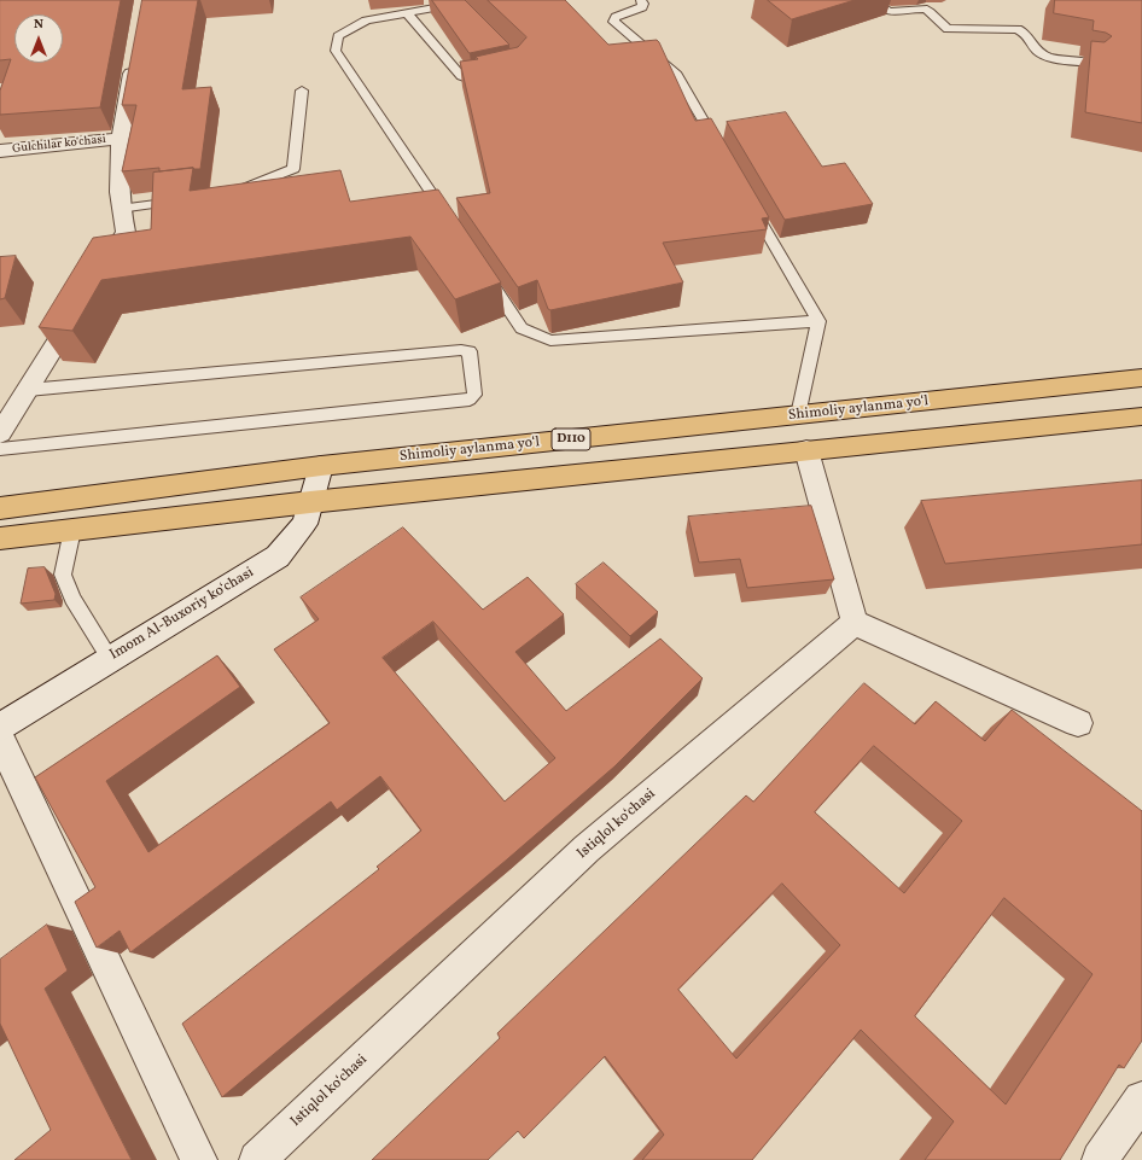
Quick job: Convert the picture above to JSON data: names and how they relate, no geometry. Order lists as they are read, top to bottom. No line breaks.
{"streets":{"main road":["Shimoliy aylanma yoʻl","D110"],"street":["Gulchilar koʻchasi","Imom Al-Buxoriy koʻchasi","Istiqlol ko‘chasi"]},"crossings":[["Shimoliy aylanma yoʻl","Imom Al-Buxoriy koʻchasi"]],"north":"top"}
